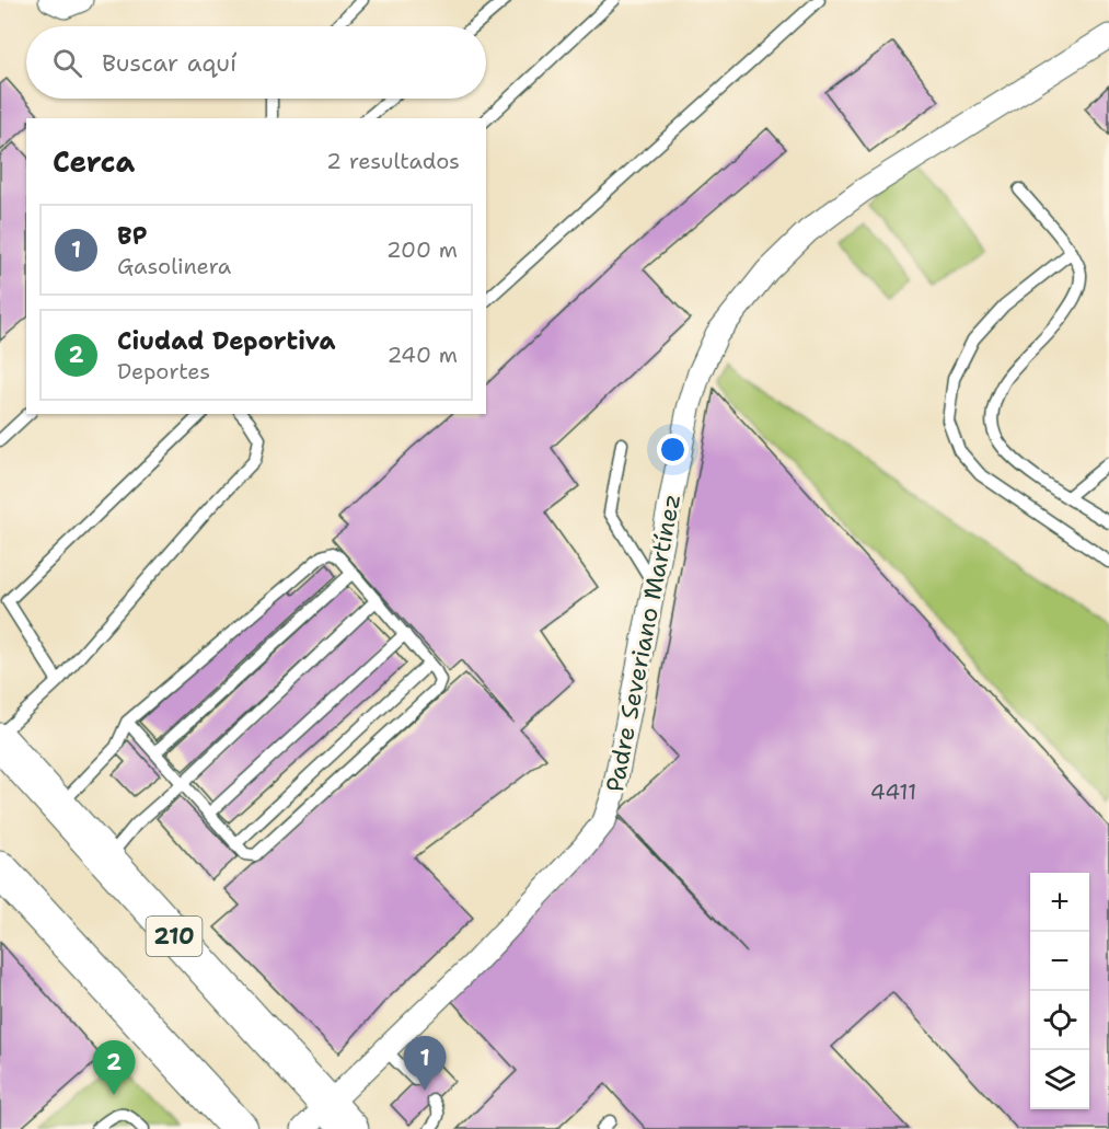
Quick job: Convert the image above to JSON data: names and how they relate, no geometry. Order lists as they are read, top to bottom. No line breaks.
{"streets":{"highway":["210"],"street":["Padre Severiano Martínez"]},"crossings":[["Padre Severiano Martínez","210"]],"house_numbers":["4411"],"page":{"search":"Buscar aquí","heading":["Cerca","2 resultados"],"list":[{"mark":"1","name":"BP","note":"Gasolinera","value":"200 m"},{"mark":"2","name":"Ciudad Deportiva","note":"Deportes","value":"240 m"}],"map_buttons":["+","−"],"pins":["1","2"]}}
